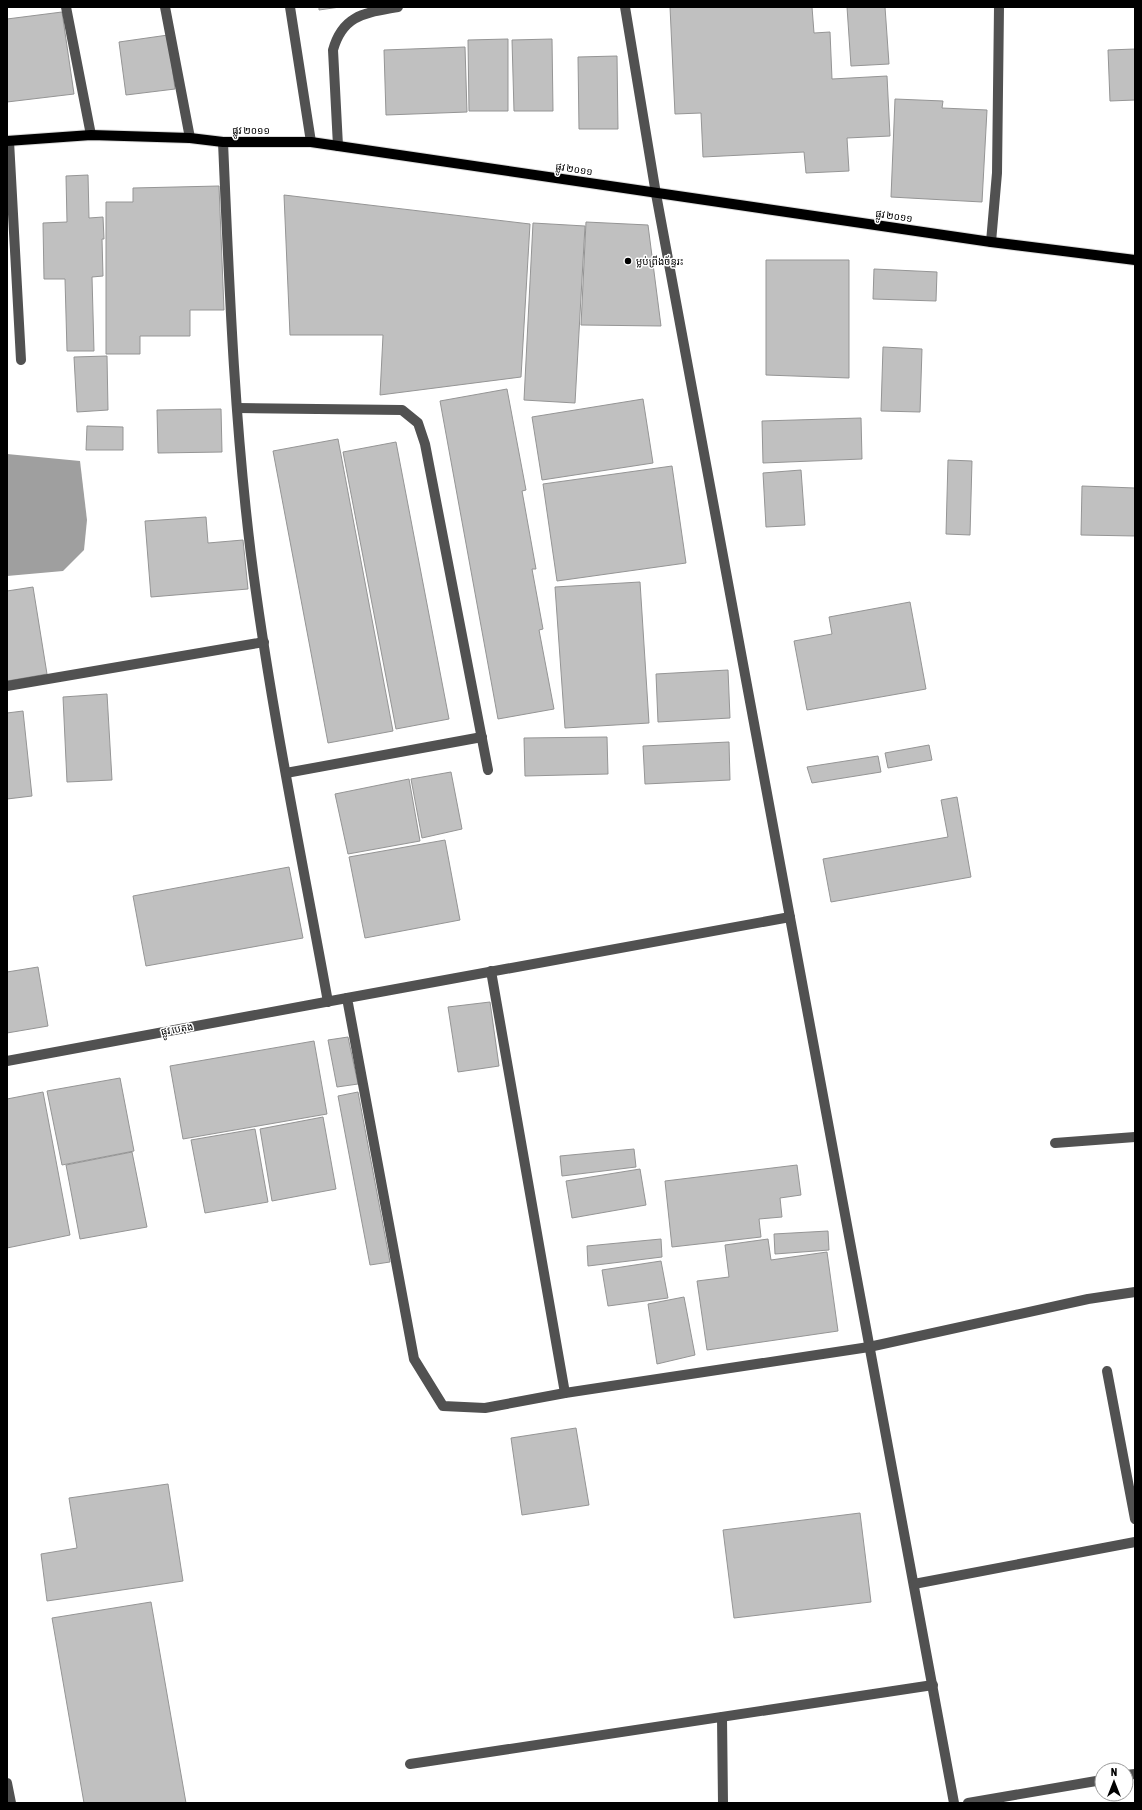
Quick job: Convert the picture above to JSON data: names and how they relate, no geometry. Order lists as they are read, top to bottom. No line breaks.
{"streets":{"main road":["ផ្លូវ ២០១១"],"street":["ផ្លូវ បេតុង"]},"places":["ម្លប់ព្រីងច័ន្ទរះ"],"north":"top"}
